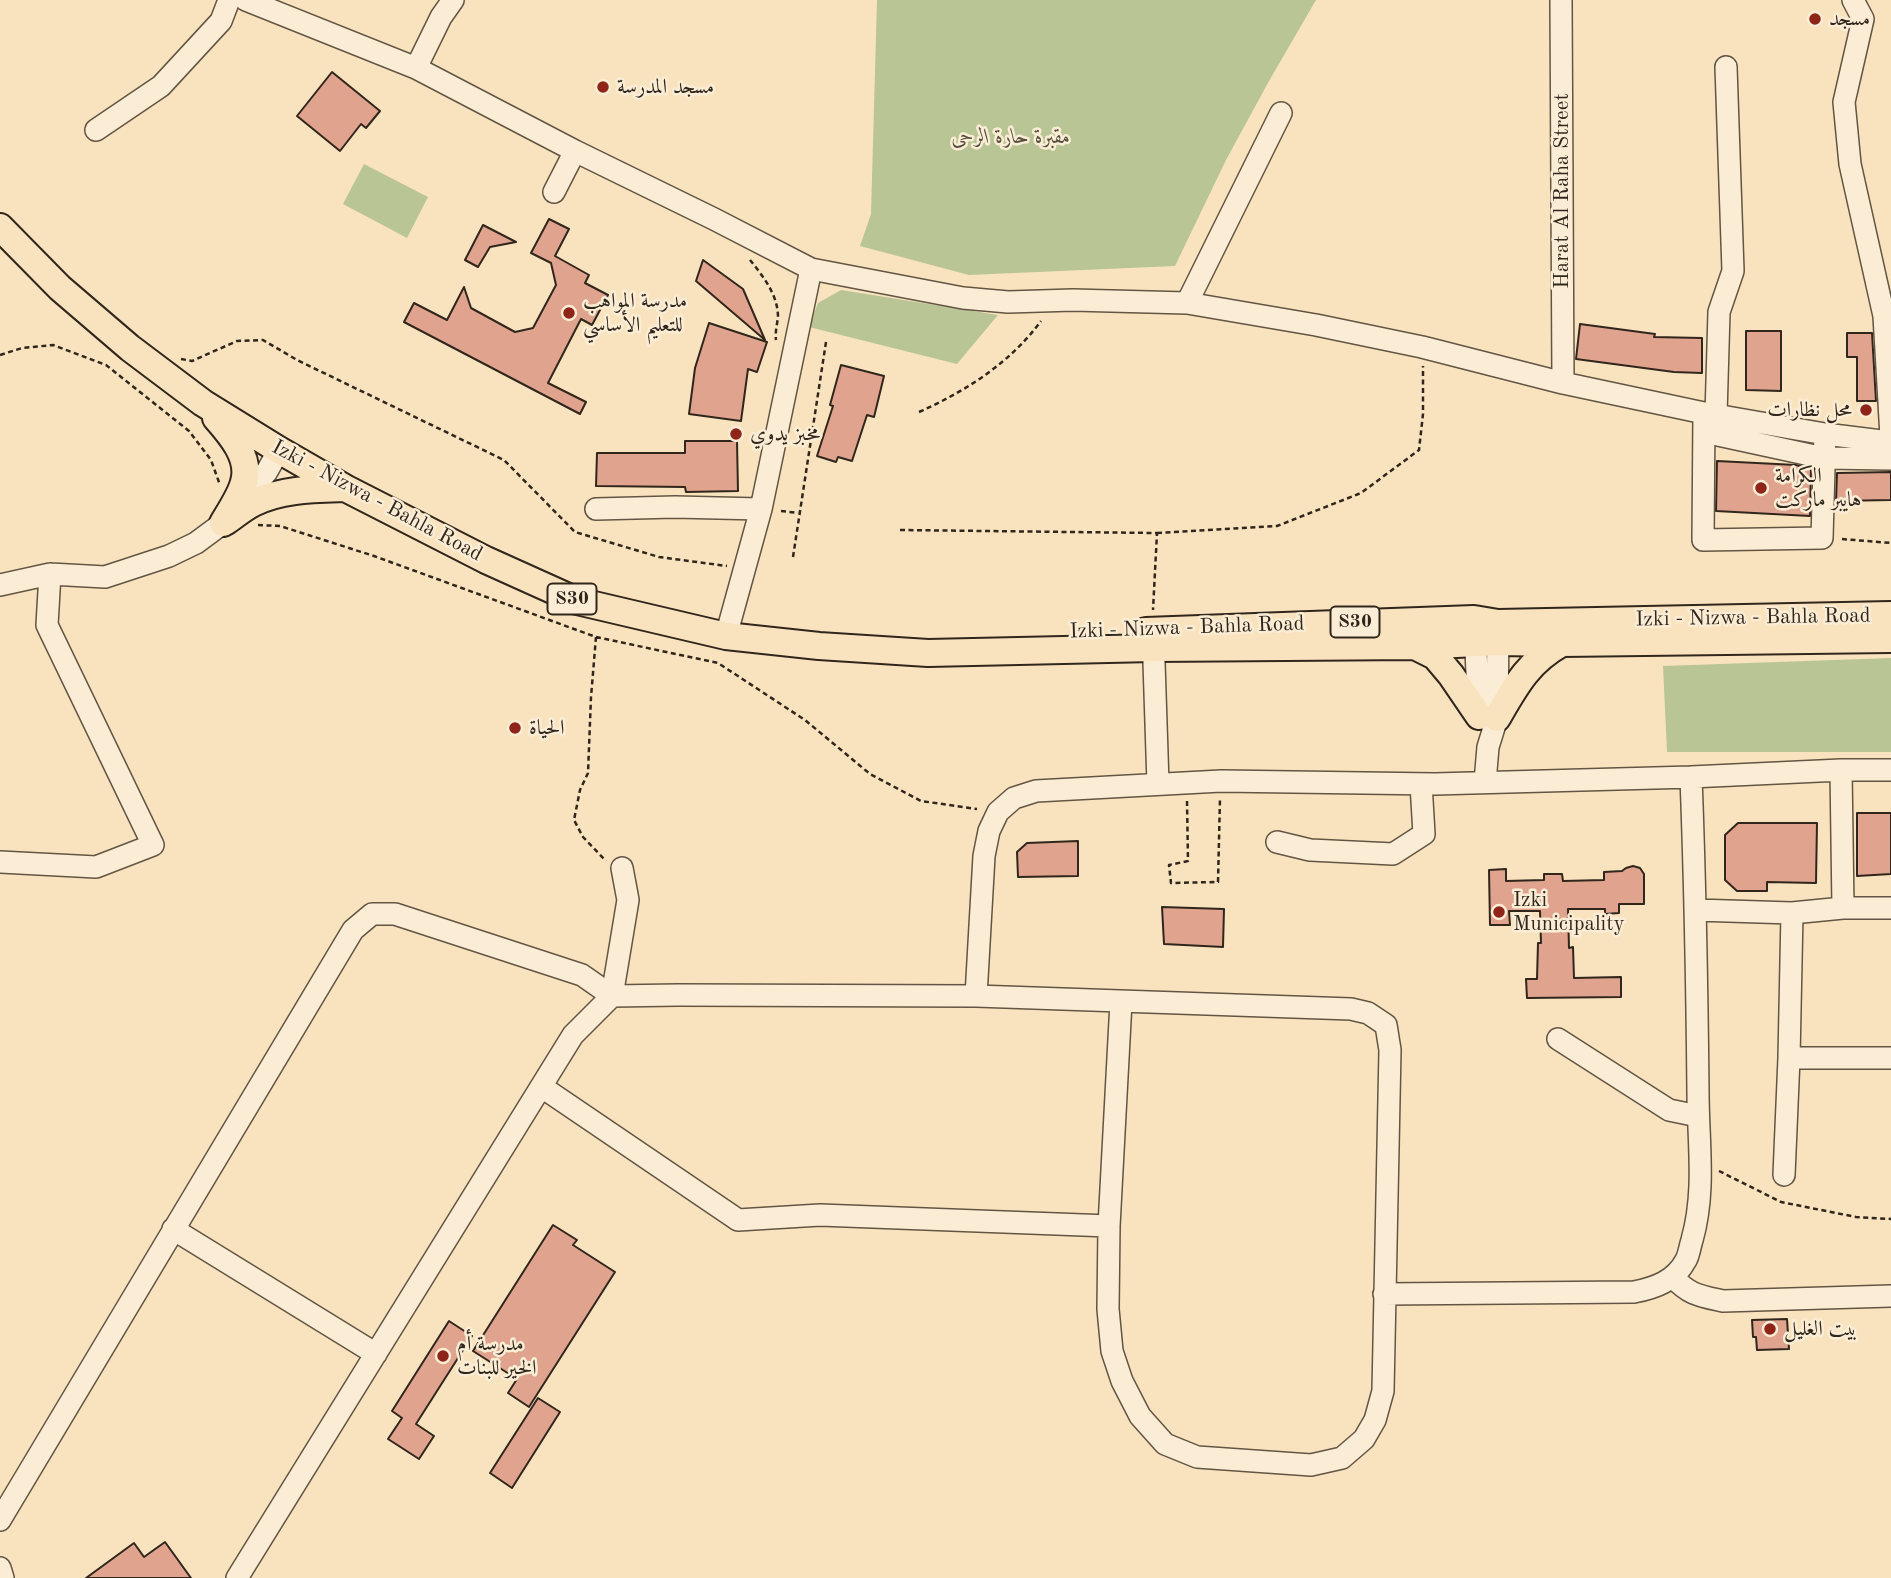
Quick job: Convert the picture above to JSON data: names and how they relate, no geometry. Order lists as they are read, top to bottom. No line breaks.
{"streets":{"main road":["Izki - Nizwa - Bahla Road","S30"],"street":["Harat Al Raha Street"]},"parks":["مقبرة حارة الرحى"],"places":["مسجد","مسجد المدرسة","مدرسة المواهب للتعليم الأساسي","محل نظارات","مخبز يدوي","الكرامة هايبر ماركت","الحياة","Izki Municipality","بيت الغليل","مدرسة أم الخير للبنات"]}
